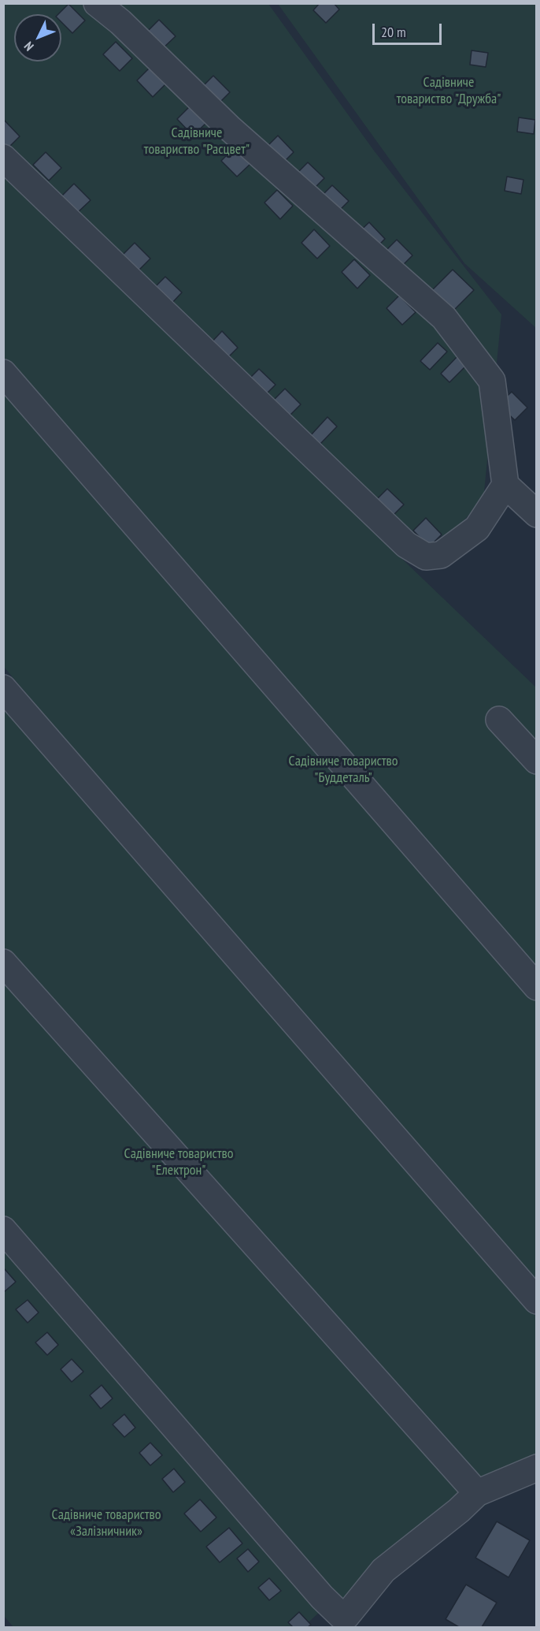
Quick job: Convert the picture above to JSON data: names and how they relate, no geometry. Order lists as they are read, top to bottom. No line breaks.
{"parks":["Садівниче товариство \"Дружба\"","Садівниче товариство \"Расцвет\"","Садівниче товариство \"Буддеталь\"","Садівниче товариство \"Електрон\"","Садівниче товариство «Залізничник»"],"scale_bar":"20 m","north":"bottom left"}
